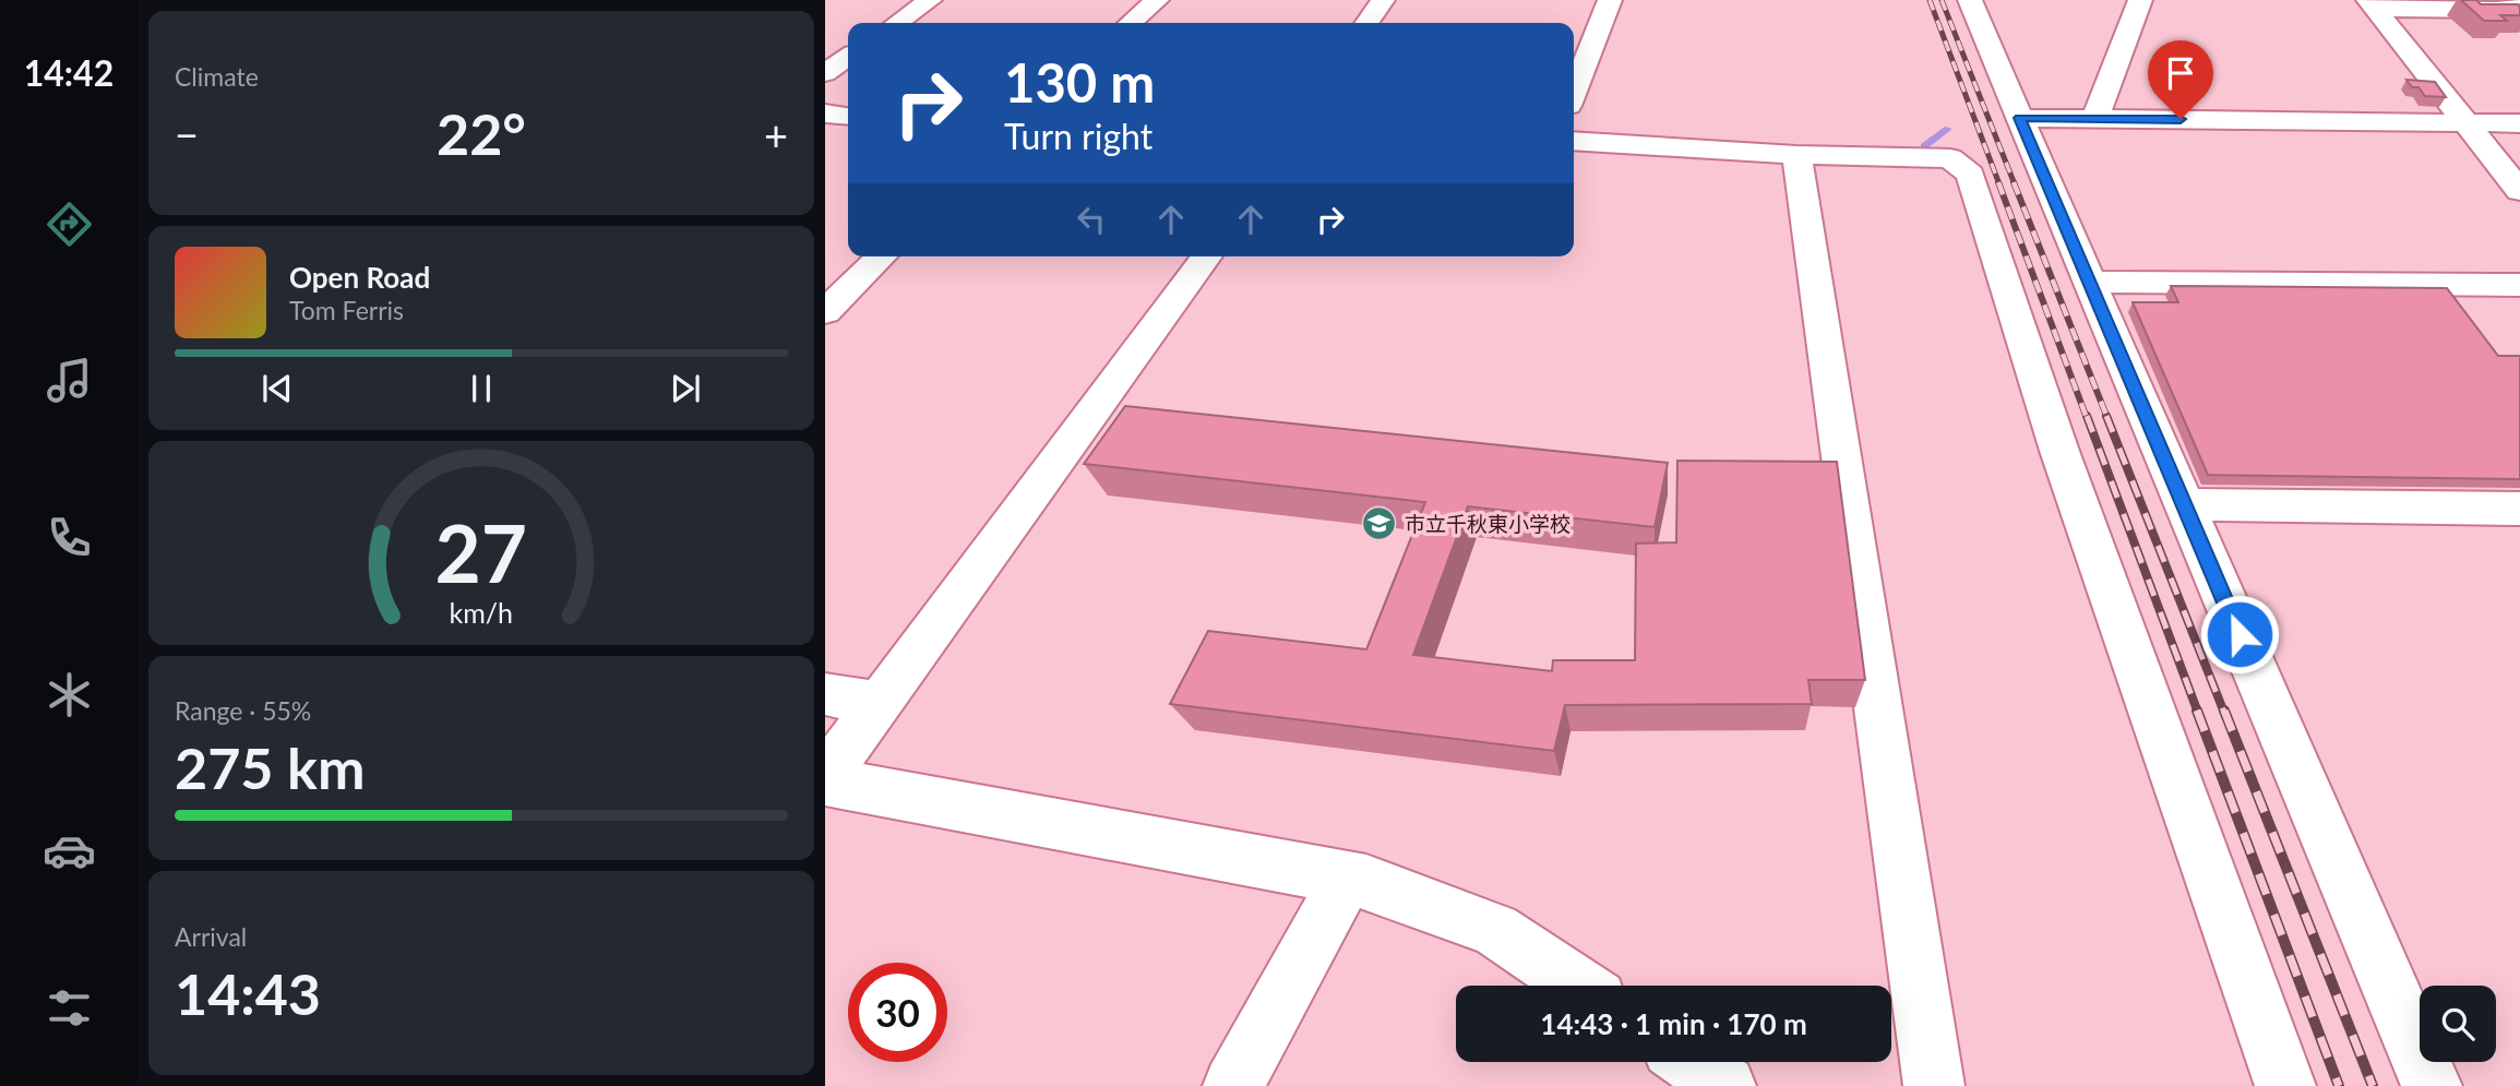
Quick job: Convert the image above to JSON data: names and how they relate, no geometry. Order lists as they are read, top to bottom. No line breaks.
{"places":{"school or university":["市立千秋東小学校"]},"page":{"tabs":"14:42","tile":["Climate",["Range · 55%","275 km"],["Arrival","14:43"]],"turn":["130 m","Turn right"],"heat":["−","22°","+"],"song":["Open Road","Tom Ferris"],"limit":"30","trip":"14:43 · 1 min · 170 m","gauge":["27","km/h"]}}
